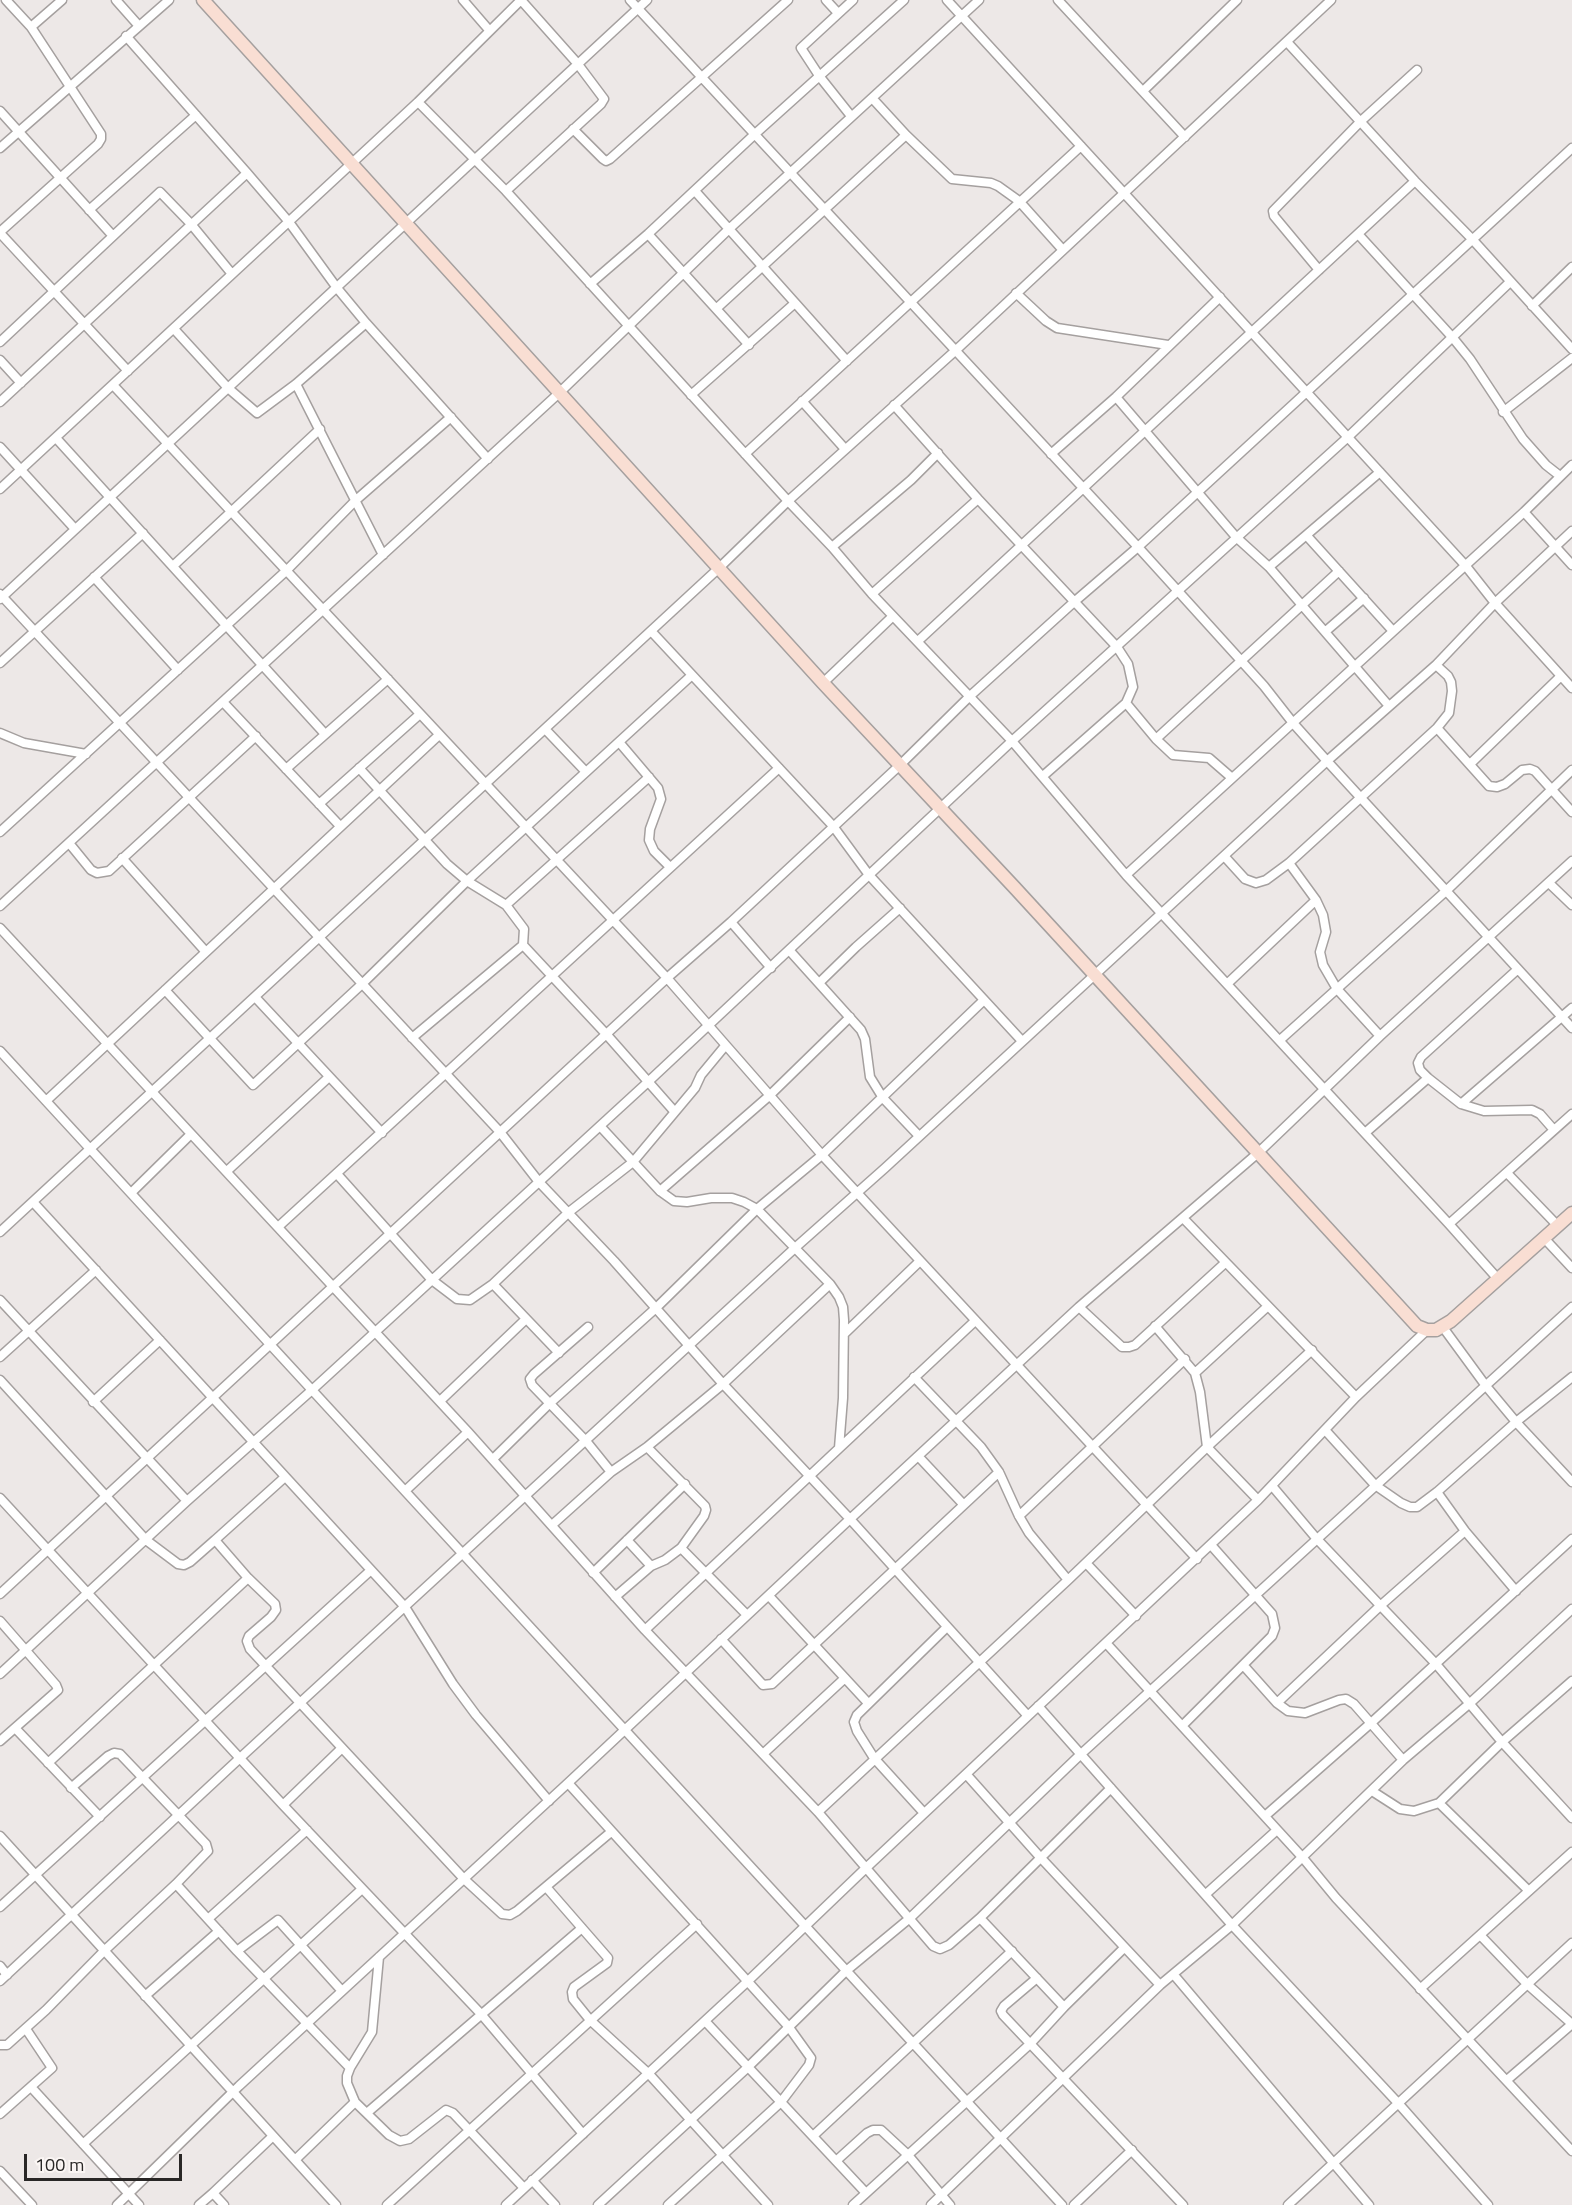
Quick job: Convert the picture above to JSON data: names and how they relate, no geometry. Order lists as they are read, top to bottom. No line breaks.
{"scale_bar":"100 m"}
